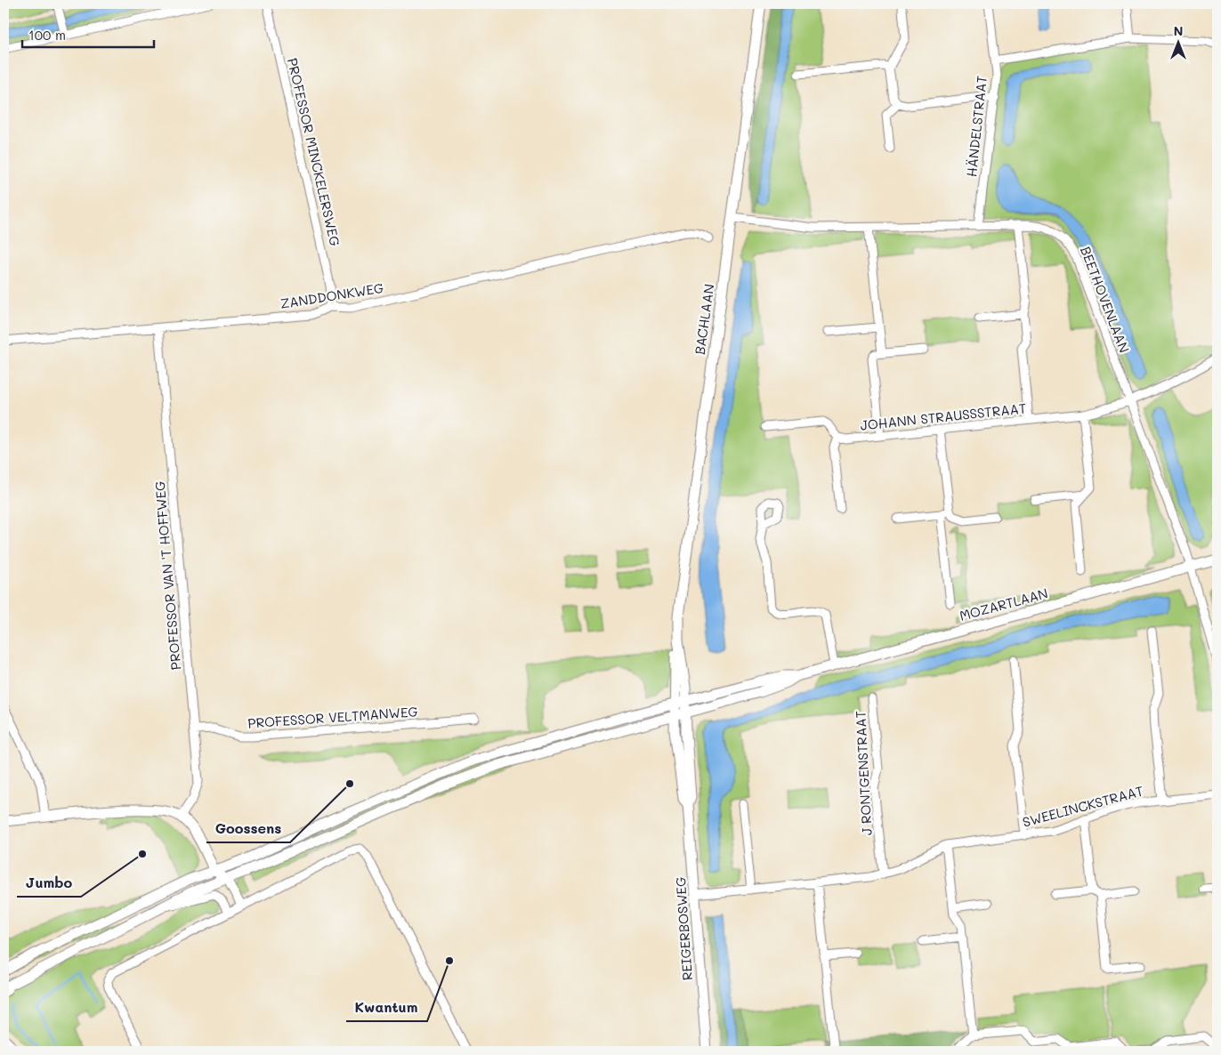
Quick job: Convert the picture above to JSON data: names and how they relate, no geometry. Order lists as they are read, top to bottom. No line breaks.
{"streets":{"main road":["BACHLAAN","MOZARTLAAN","REIGERBOSWEG"],"street":["HÄNDELSTRAAT","PROFESSOR MINCKELERSWEG","ZANDDONKWEG","BEETHOVENLAAN","JOHANN STRAUSSSTRAAT","PROFESSOR VAN 'T HOFFWEG","PROFESSOR VELTMANWEG","J RONTGENSTRAAT","SWEELINCKSTRAAT"]},"crossings":[["HÄNDELSTRAAT","BEETHOVENLAAN"],["PROFESSOR MINCKELERSWEG","ZANDDONKWEG"],["ZANDDONKWEG","PROFESSOR VAN 'T HOFFWEG"],["BEETHOVENLAAN","BACHLAAN"],["BEETHOVENLAAN","JOHANN STRAUSSSTRAAT"],["BEETHOVENLAAN","MOZARTLAAN"],["BACHLAAN","MOZARTLAAN"],["BACHLAAN","REIGERBOSWEG"],["PROFESSOR VAN 'T HOFFWEG","PROFESSOR VELTMANWEG"],["MOZARTLAAN","REIGERBOSWEG"],["J RONTGENSTRAAT","SWEELINCKSTRAAT"],["SWEELINCKSTRAAT","REIGERBOSWEG"]],"places":["Goossens","Jumbo","Kwantum"],"scale_bar":"100 m","north":"top"}
